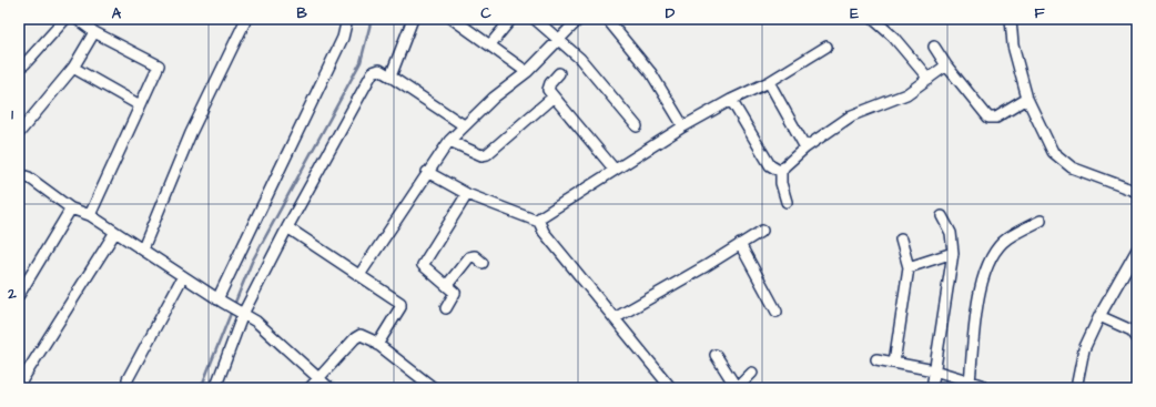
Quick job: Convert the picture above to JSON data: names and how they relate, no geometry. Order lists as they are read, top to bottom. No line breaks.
{"grid":{"columns":["A","B","C","D","E","F"],"rows":["1","2"]}}
